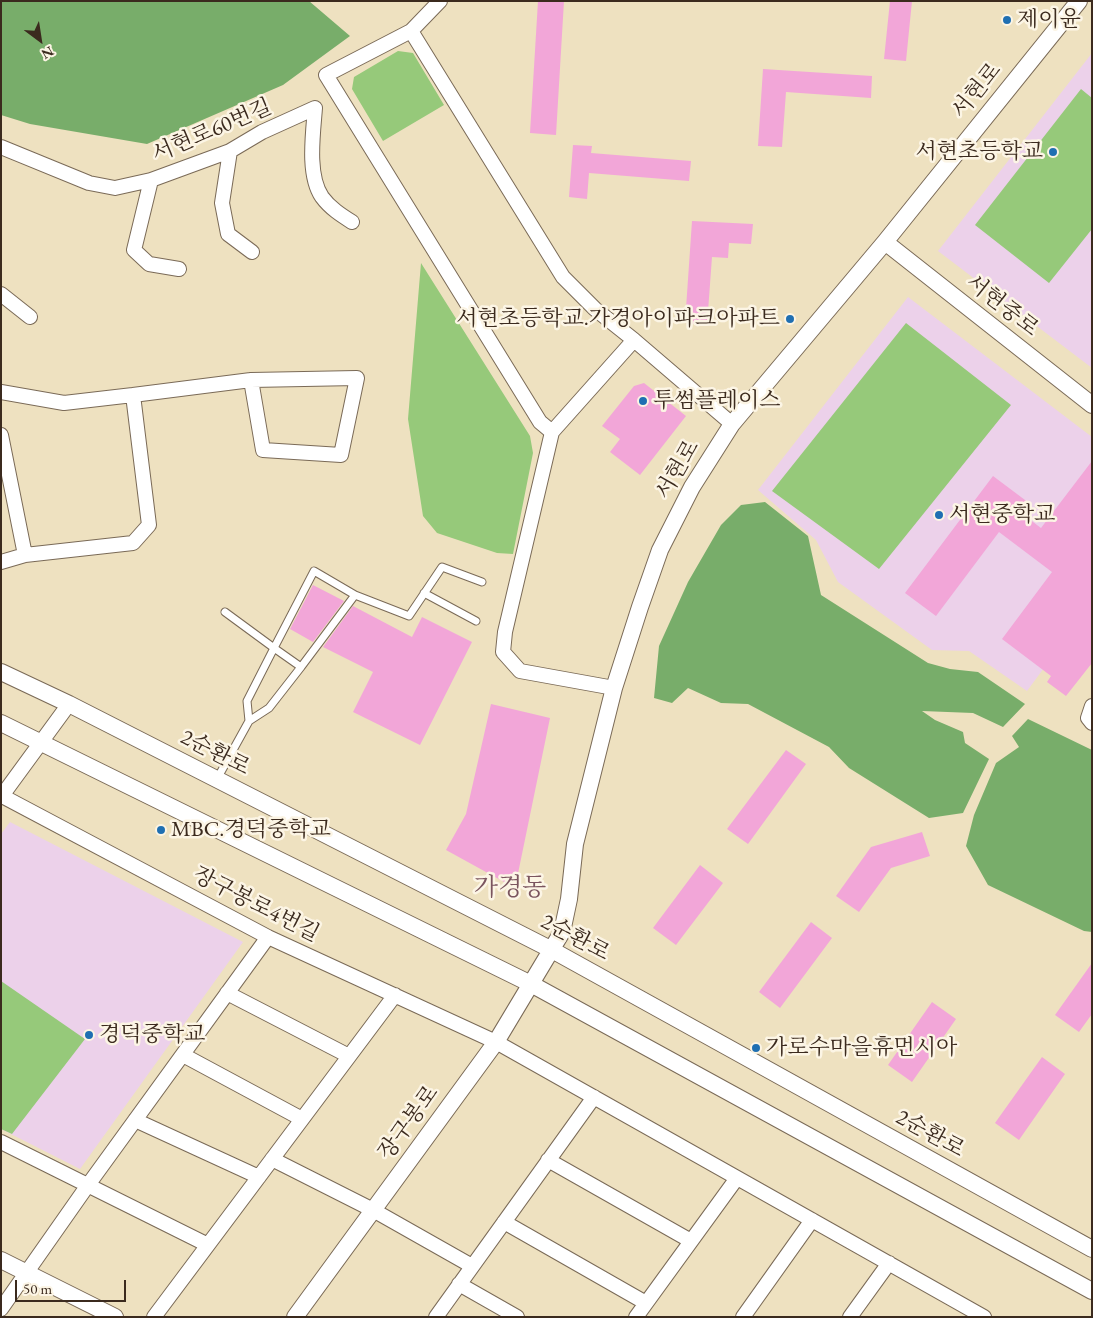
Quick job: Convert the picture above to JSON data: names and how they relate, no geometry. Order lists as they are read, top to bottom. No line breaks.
{"streets":{"street":["서현로","서현로60번길","서현중로","2순환로","장구봉로4번길","장구봉로"]},"crossings":[["서현로","서현중로"],["서현로","2순환로"],["서현로","장구봉로"],["2순환로","장구봉로"],["장구봉로4번길","장구봉로"]],"districts":["가경동"],"places":["제이윤","서현초등학교","서현초등학교.가경아이파크아파트","투썸플레이스","서현중학교","MBC.경덕중학교","경덕중학교","가로수마을휴먼시아"],"scale_bar":"50 m","north":"bottom right"}
